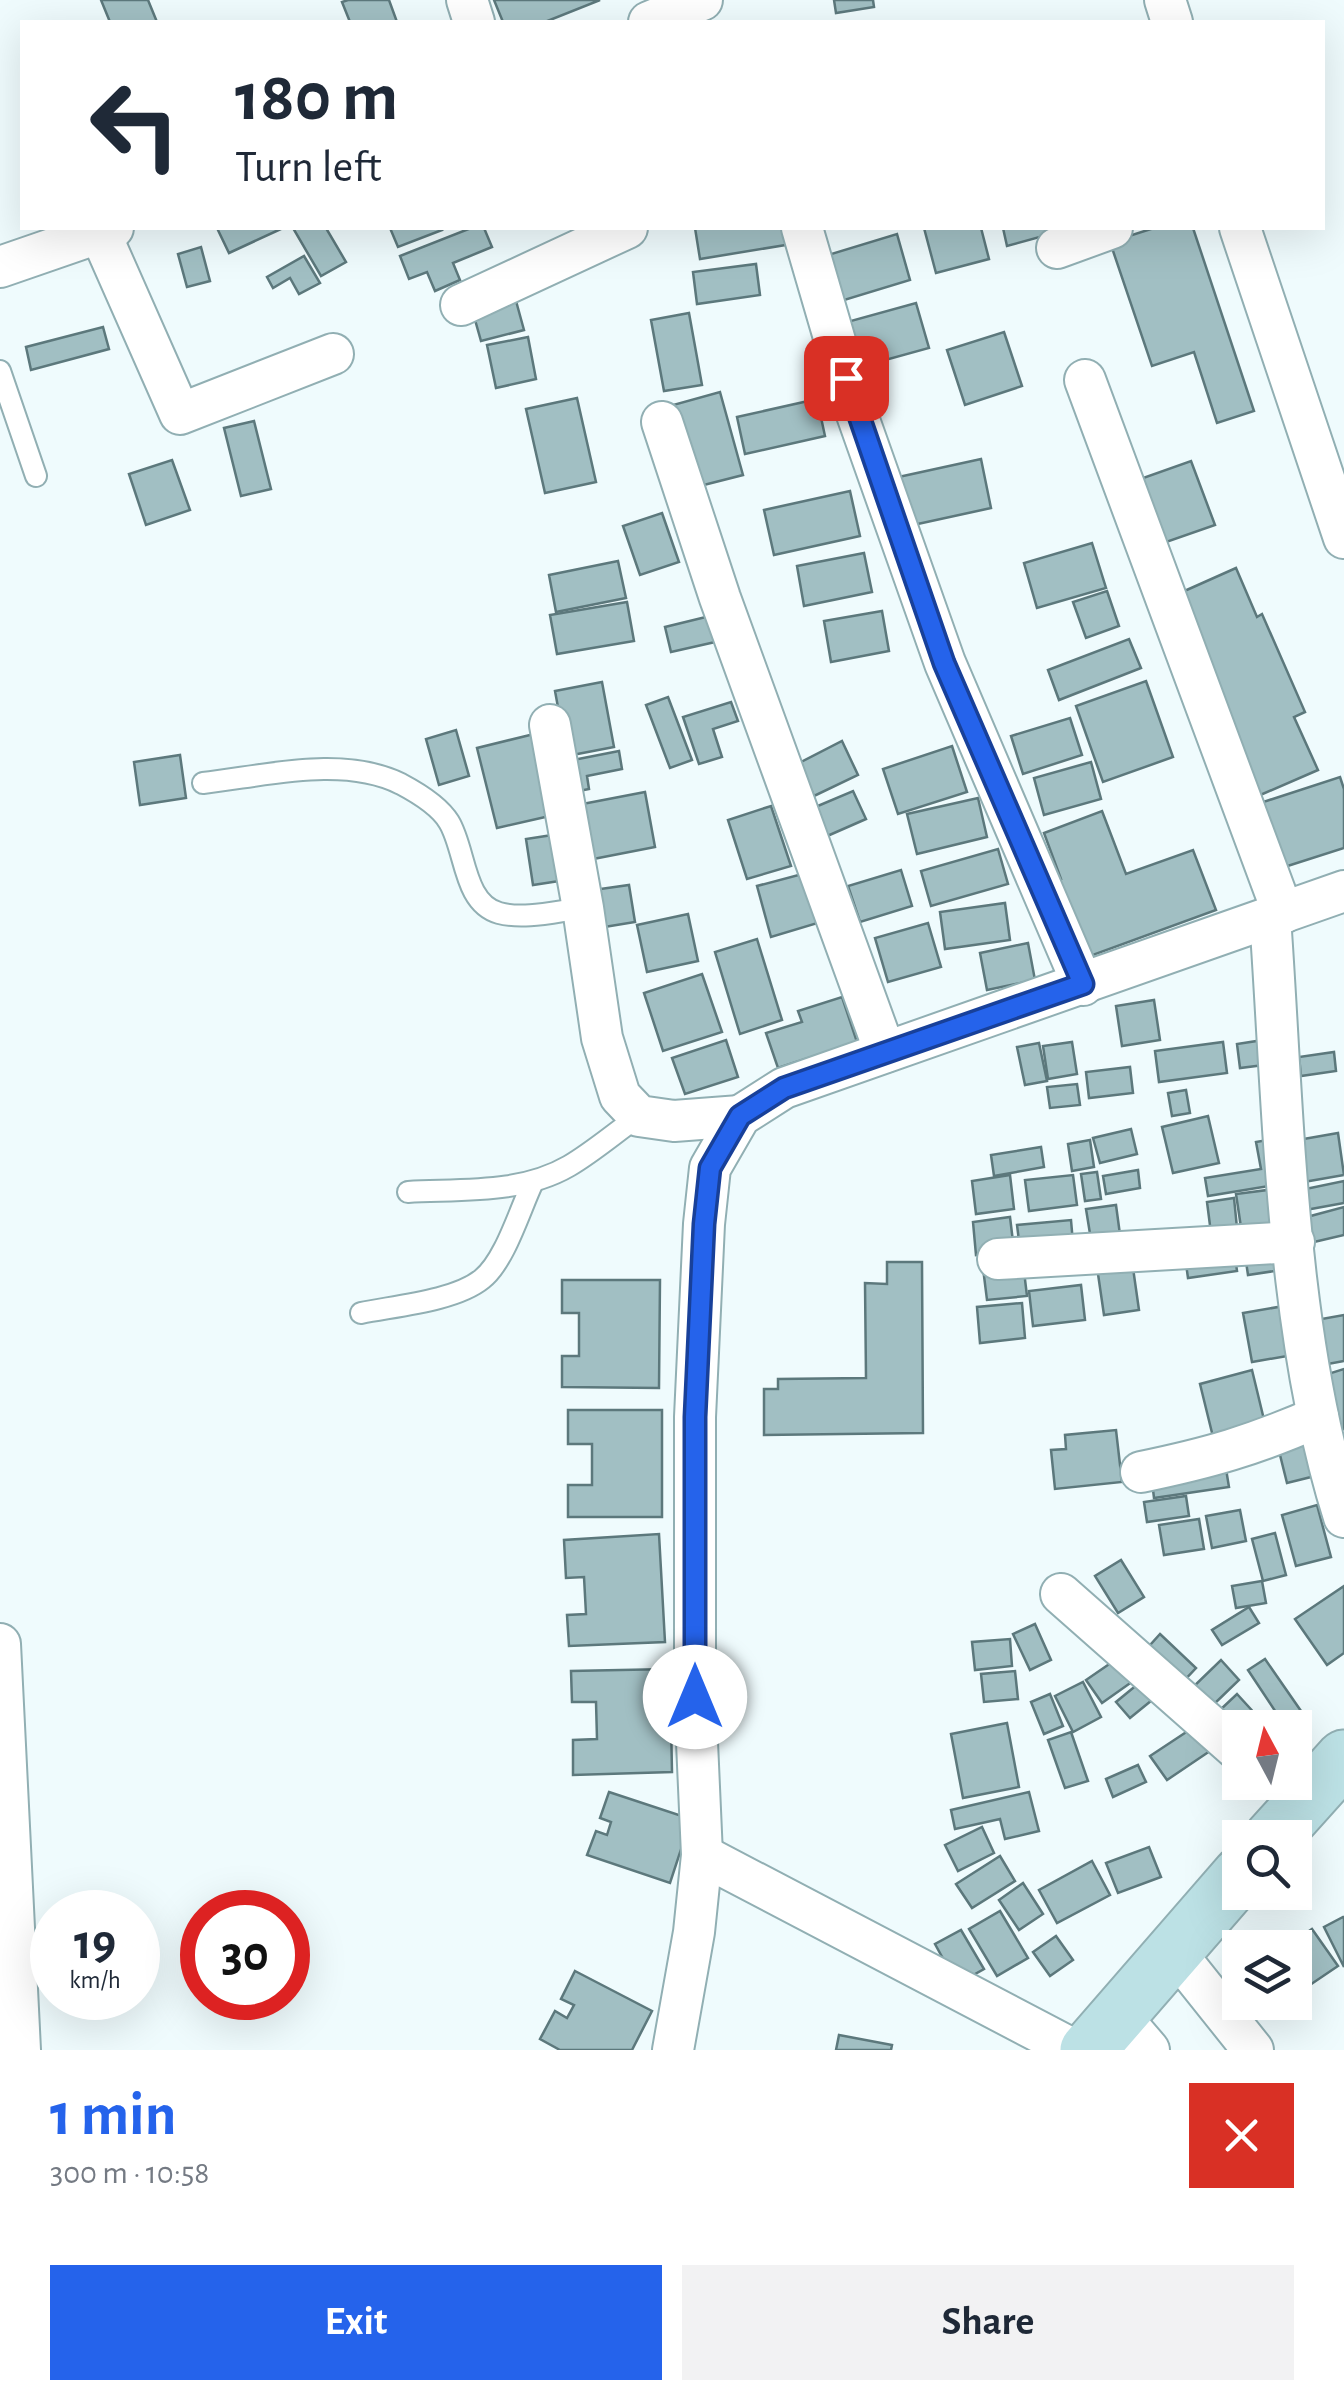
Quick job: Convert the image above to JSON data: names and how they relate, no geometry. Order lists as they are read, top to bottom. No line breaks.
{"north":"top","page":{"turn":["180 m","Turn left"],"speed":"19 km/h","limit":"30","heading":["1 min","300 m · 10:58"],"buttons":["Exit","Share"]}}
